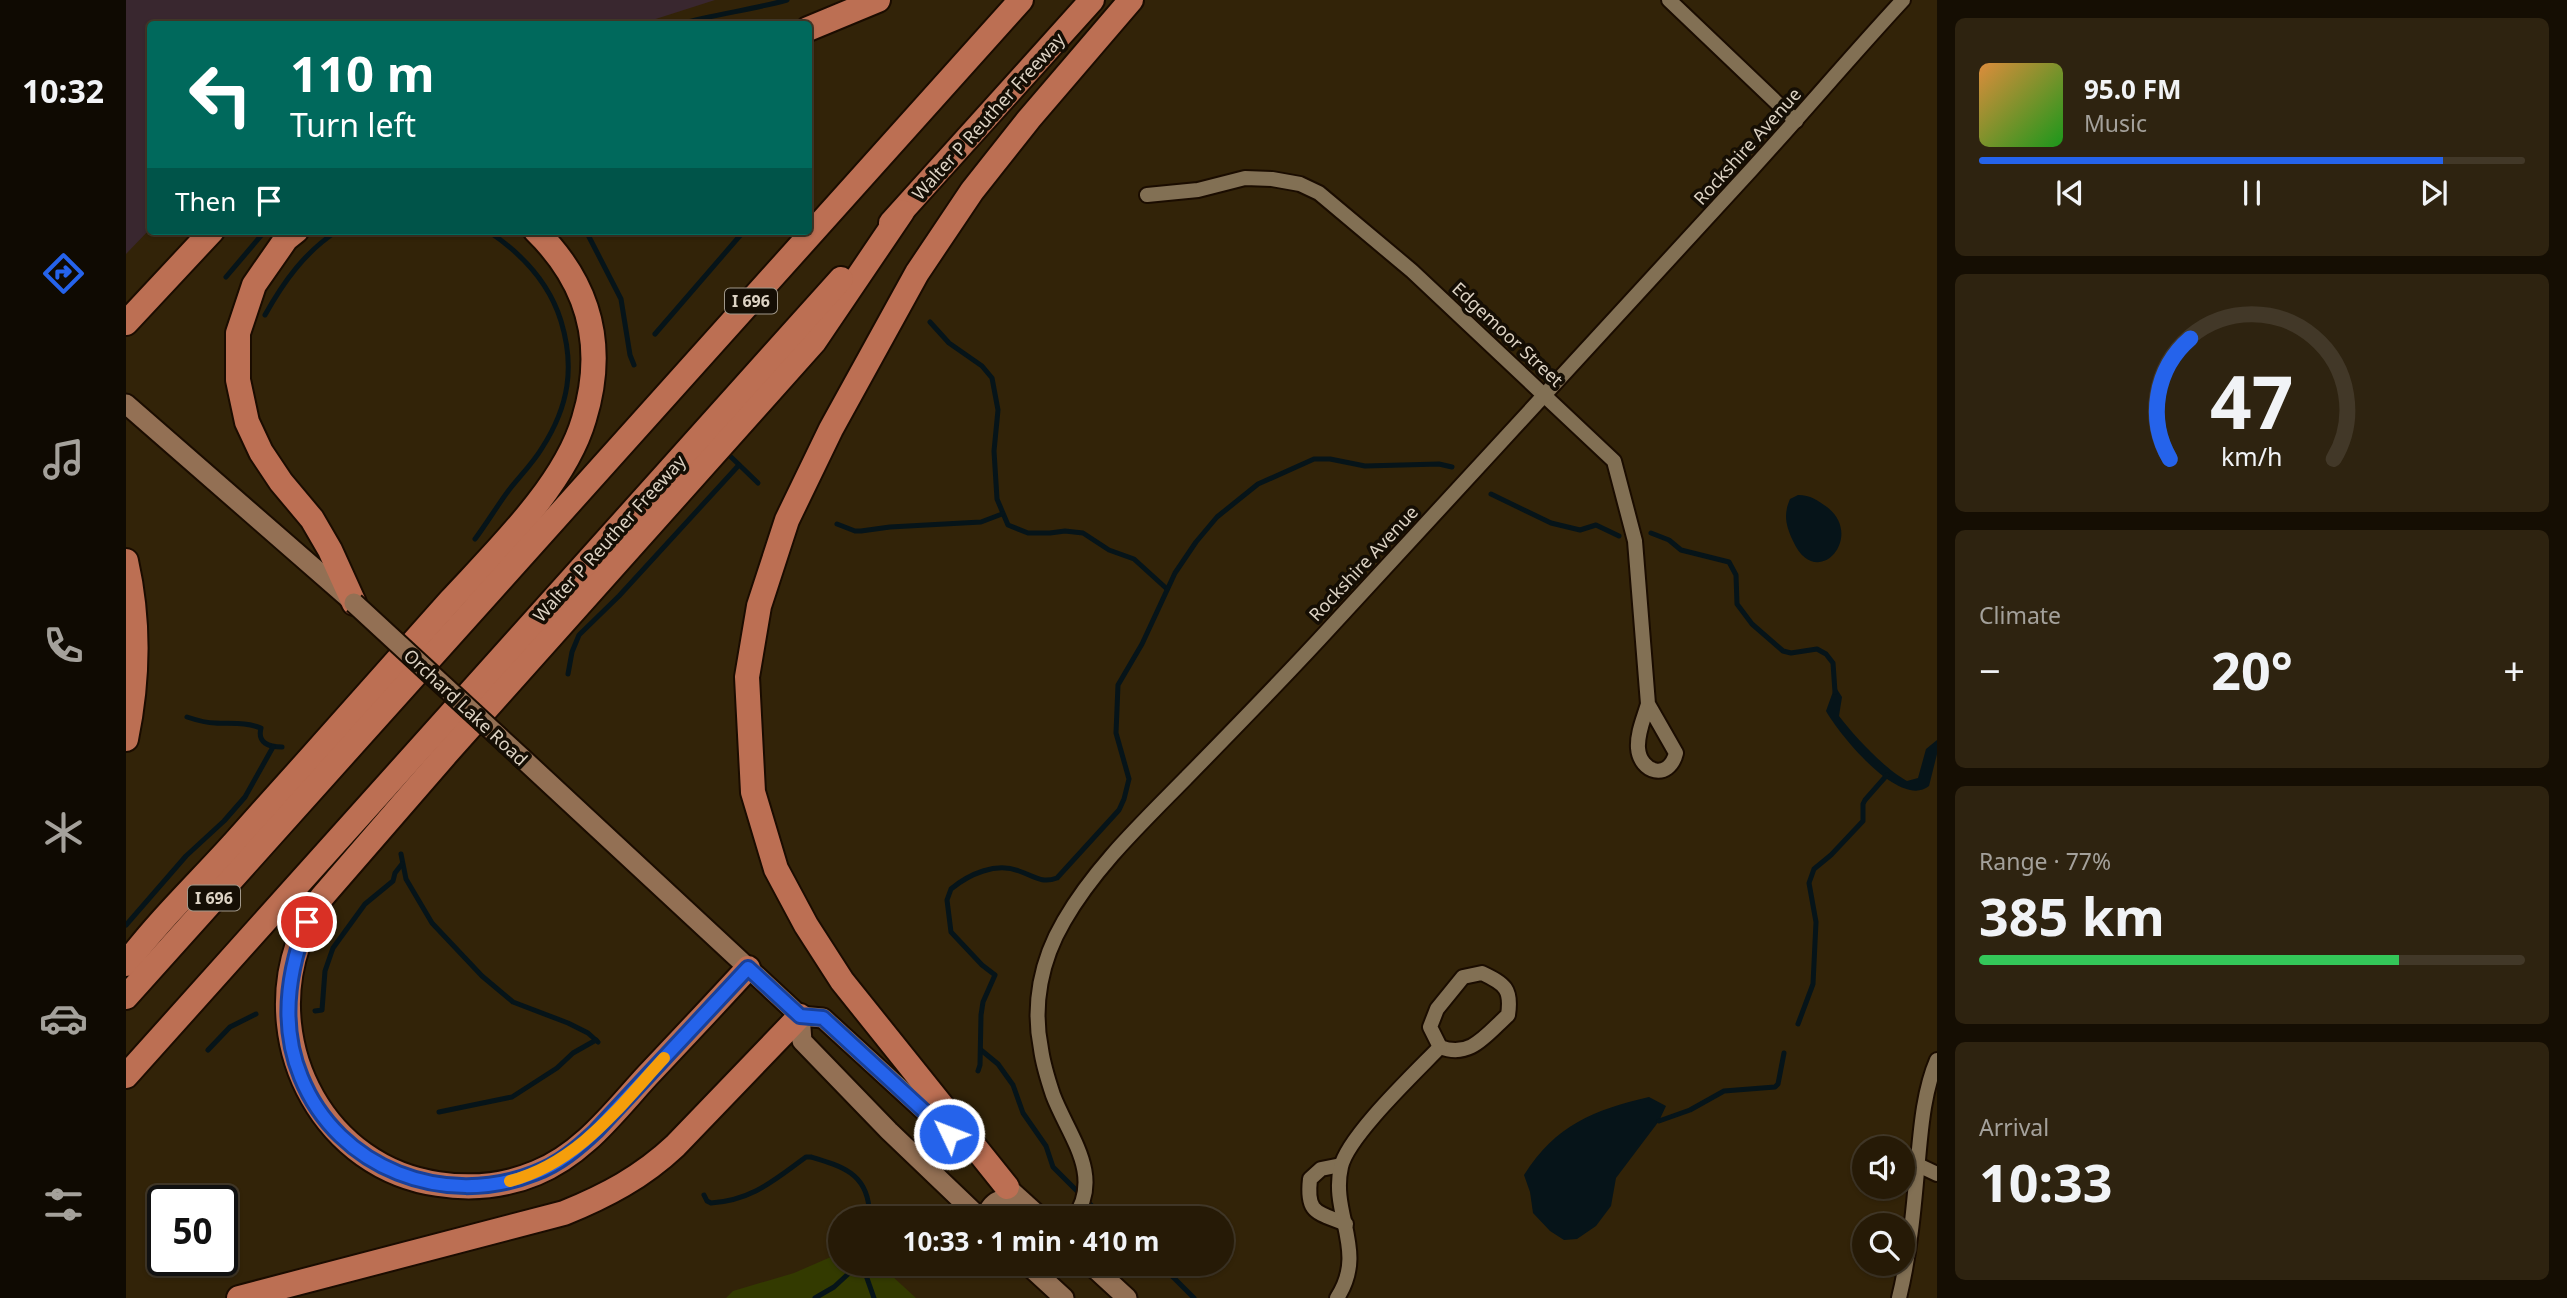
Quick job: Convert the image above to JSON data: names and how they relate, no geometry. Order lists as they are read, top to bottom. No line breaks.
{"streets":{"highway":["Walter P Reuther Freeway","I 696"],"main road":["Orchard Lake Road"],"street":["Rockshire Avenue","Edgemoor Street"]},"crossings":[["Rockshire Avenue","Edgemoor Street"]],"page":{"tabs":"10:32","turn":["110 m","Turn left"],"song":["95.0 FM","Music"],"then":"Then","tile":["Climate",["Range · 77%","385 km"],["Arrival","10:33"]],"heat":["−","20°","+"],"limit":"50","trip":"10:33 · 1 min · 410 m","gauge":["47","km/h"]}}
